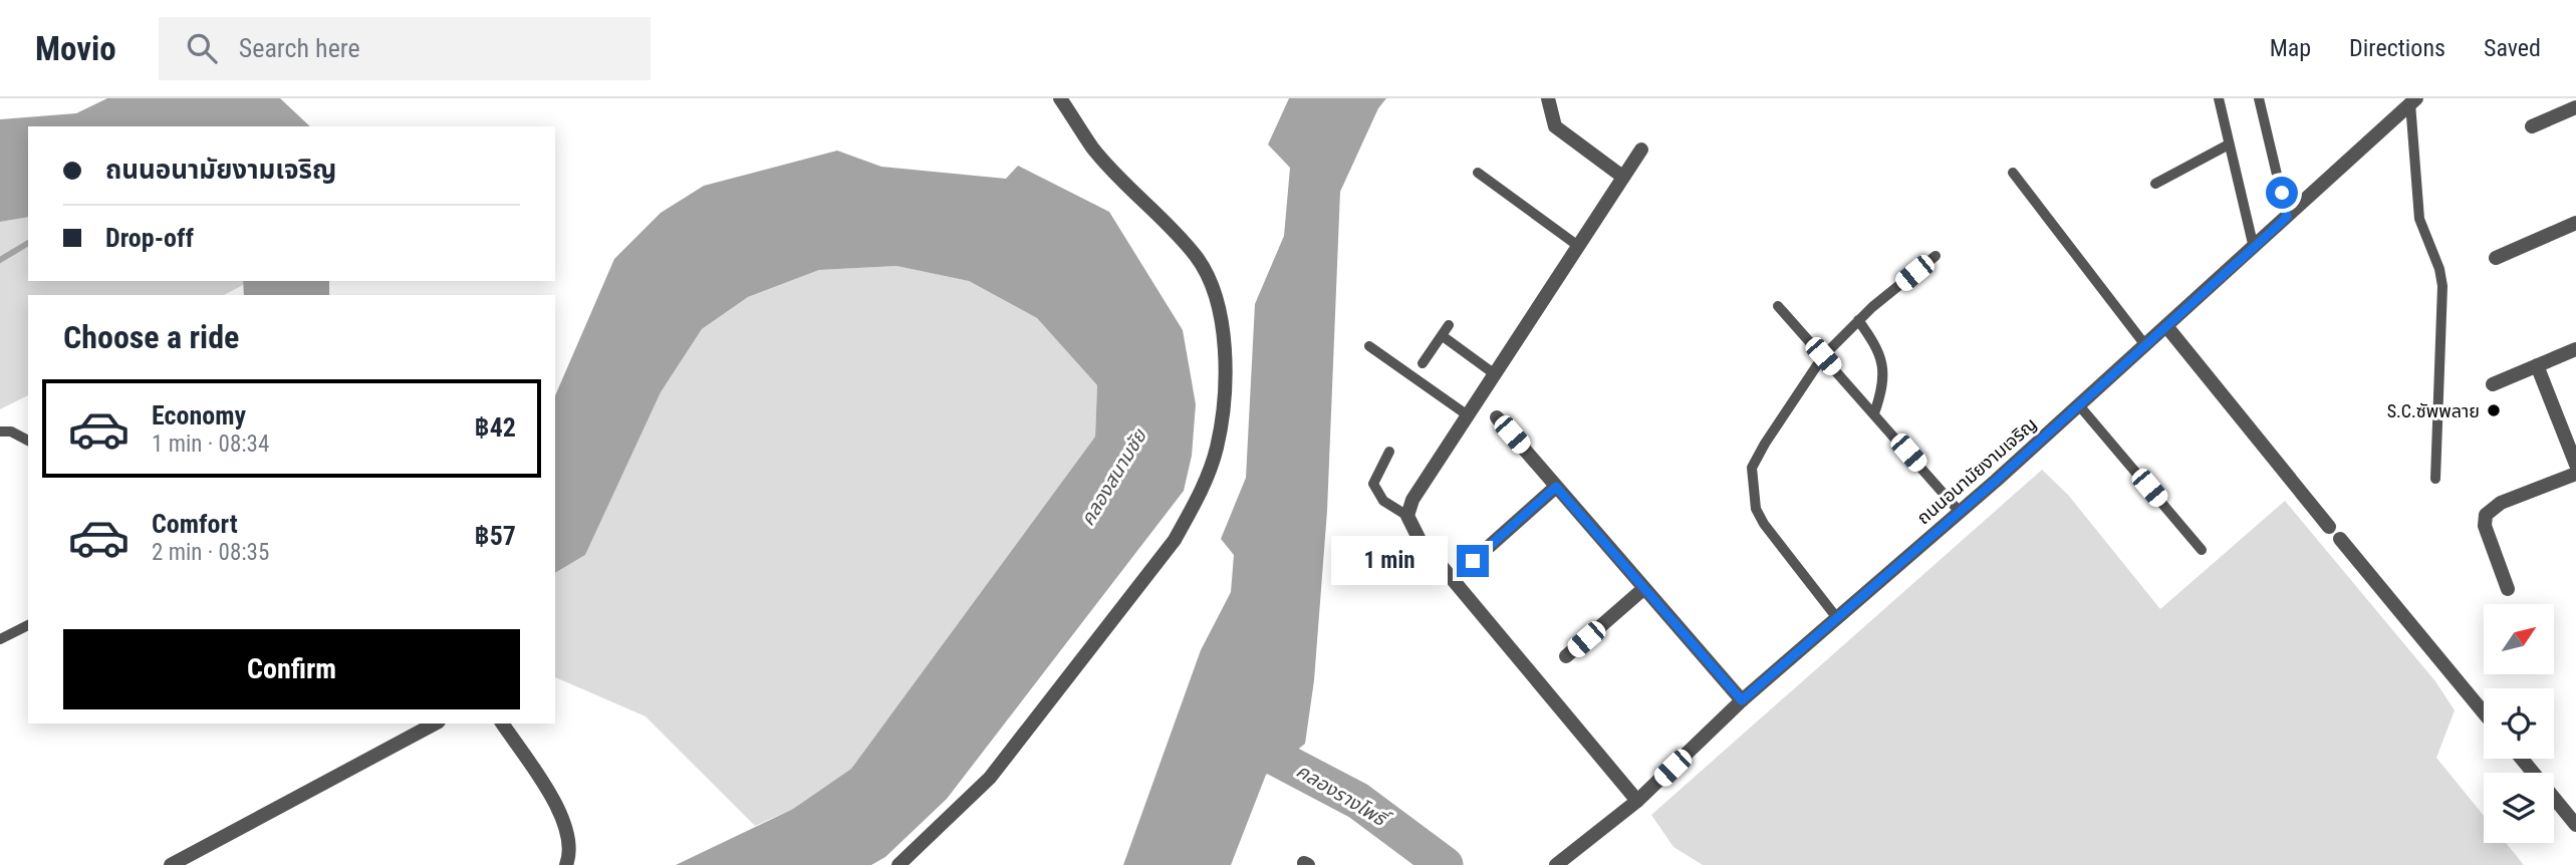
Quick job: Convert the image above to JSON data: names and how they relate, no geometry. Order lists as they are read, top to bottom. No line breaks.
{"streets":{"street":["ถนนอนามัยงามเจริญ"]},"water":["คลองสนามชัย","คลองรางโพธิ์"],"places":["S.C.ซัพพลาย"],"north":"top right","page":{"header":"Movio","search":"Search here","nav":["Map","Directions","Saved"],"banner":["ถนนอนามัยงามเจริญ","Drop-off"],"heading":"Choose a ride","list":[{"name":"Economy","note":"1 min · 08:34","value":"฿42"},{"name":"Comfort","note":"2 min · 08:35","value":"฿57"}],"bubble":"1 min","buttons":"Confirm"}}
